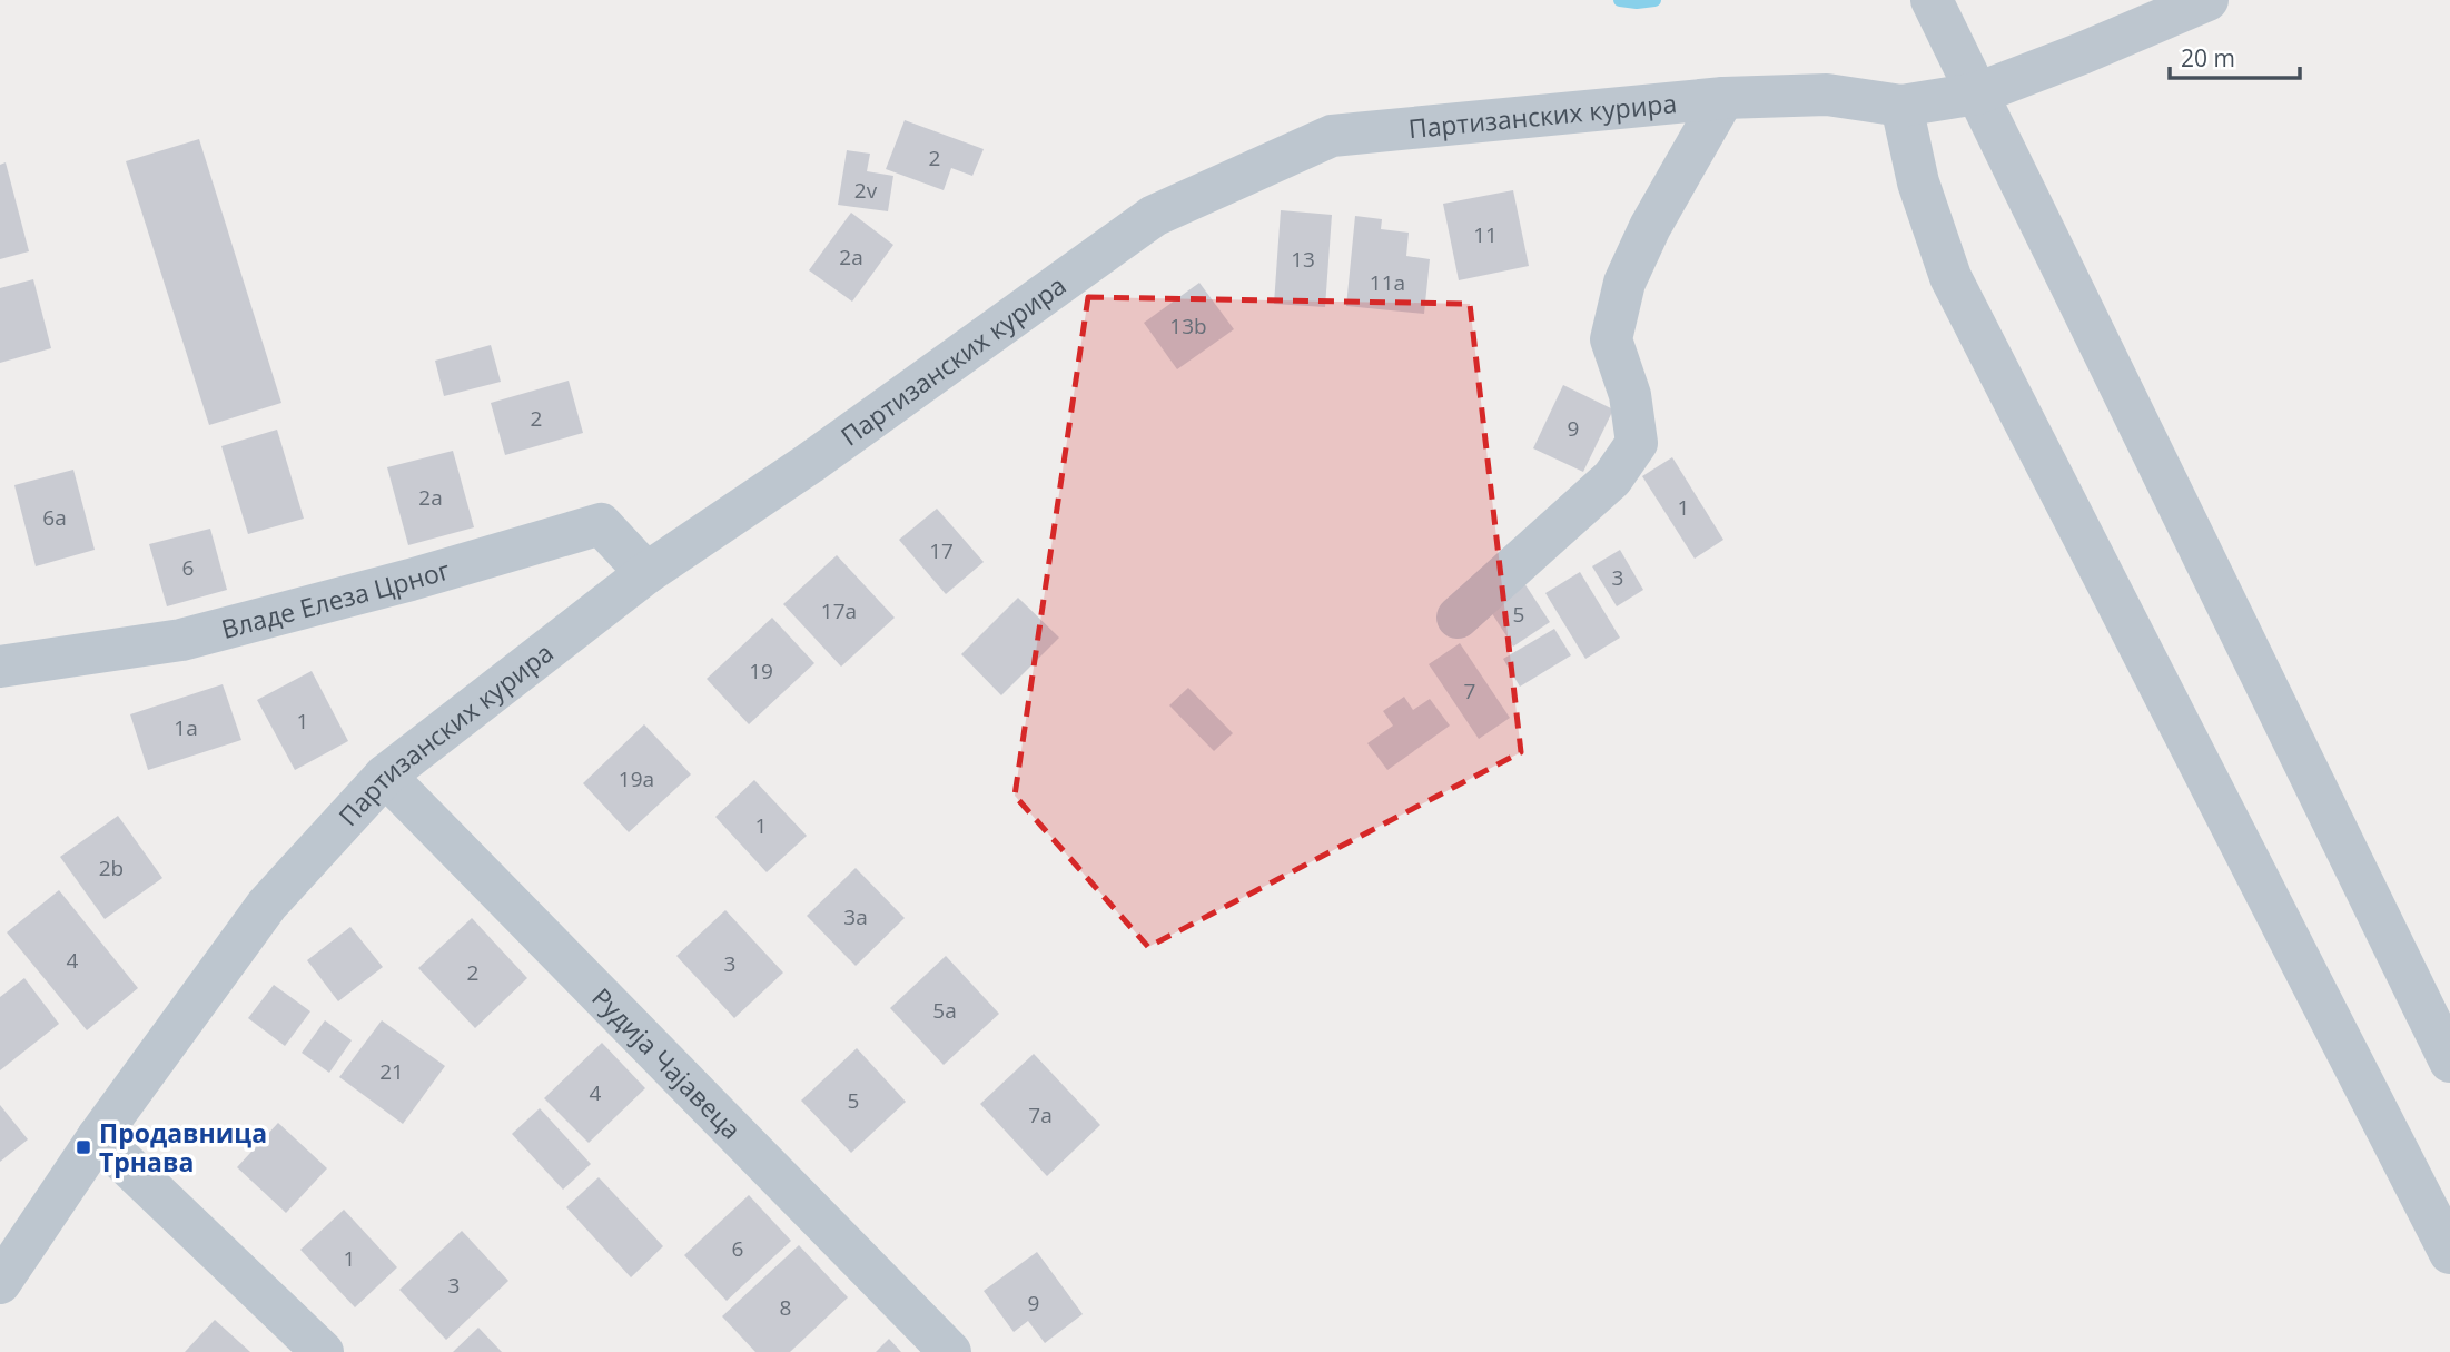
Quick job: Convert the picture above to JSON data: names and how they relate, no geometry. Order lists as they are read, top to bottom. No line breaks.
{"streets":{"street":["Партизанских курира","Владе Елеза Црног","Рудија Чајавеца"]},"crossings":[["Партизанских курира","Владе Елеза Црног"],["Партизанских курира","Рудија Чајавеца"]],"places":{"transit":["Продавница Трнава"]},"house_numbers":["2","2v","11","2a","13","11a","13b","2","9","2a","1","6a","17","6","3","17a","5","19","7","1","1a","19a","1","2b","3a","4","3","2","5a","21","4","5","7a","6","1","3","9","8"],"scale_bar":"20 m"}
